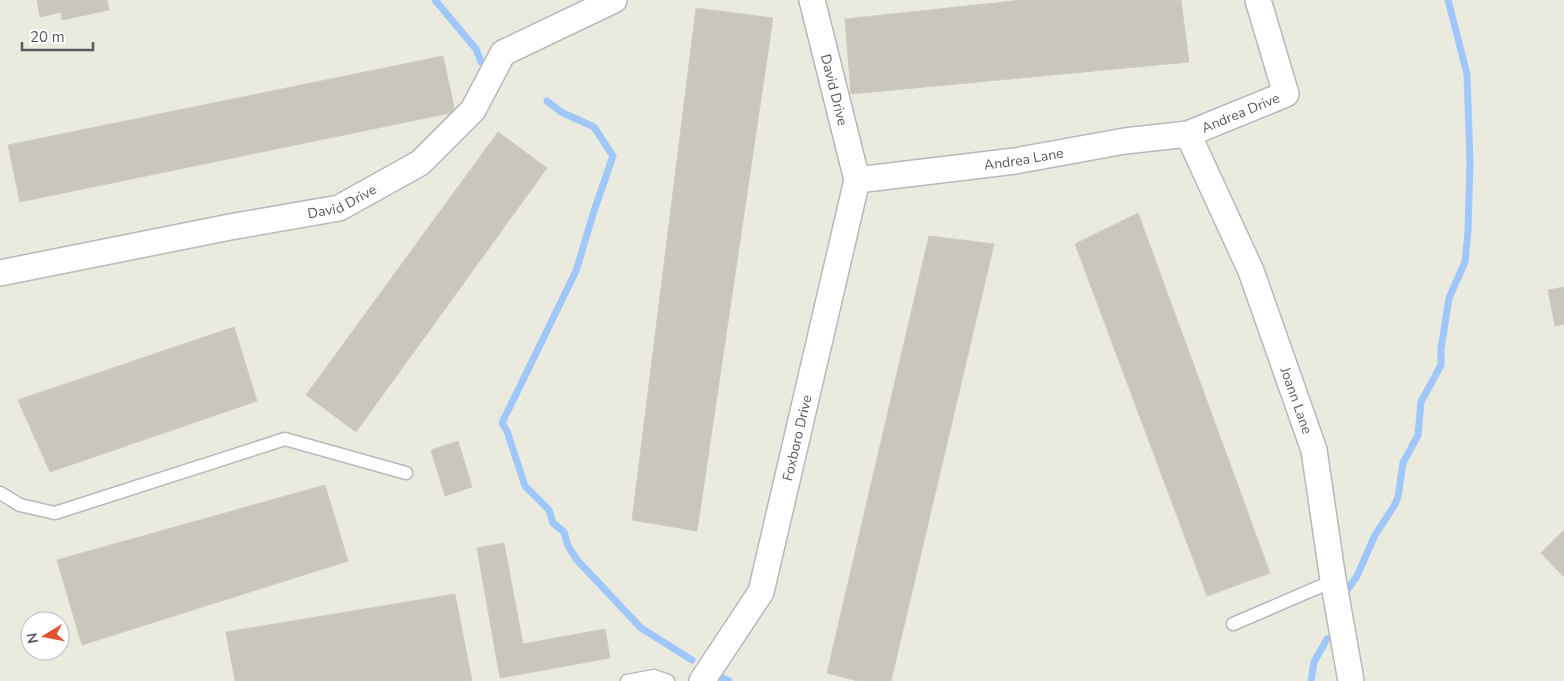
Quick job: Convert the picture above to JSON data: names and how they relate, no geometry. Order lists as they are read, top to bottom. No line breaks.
{"streets":{"street":["David Drive","Andrea Drive","Andrea Lane","Joann Lane","Foxboro Drive"]},"crossings":[["David Drive","Andrea Lane"],["David Drive","Foxboro Drive"],["Andrea Drive","Andrea Lane"],["Andrea Drive","Joann Lane"],["Andrea Lane","Joann Lane"],["Andrea Lane","Foxboro Drive"]],"scale_bar":"20 m","north":"left"}
